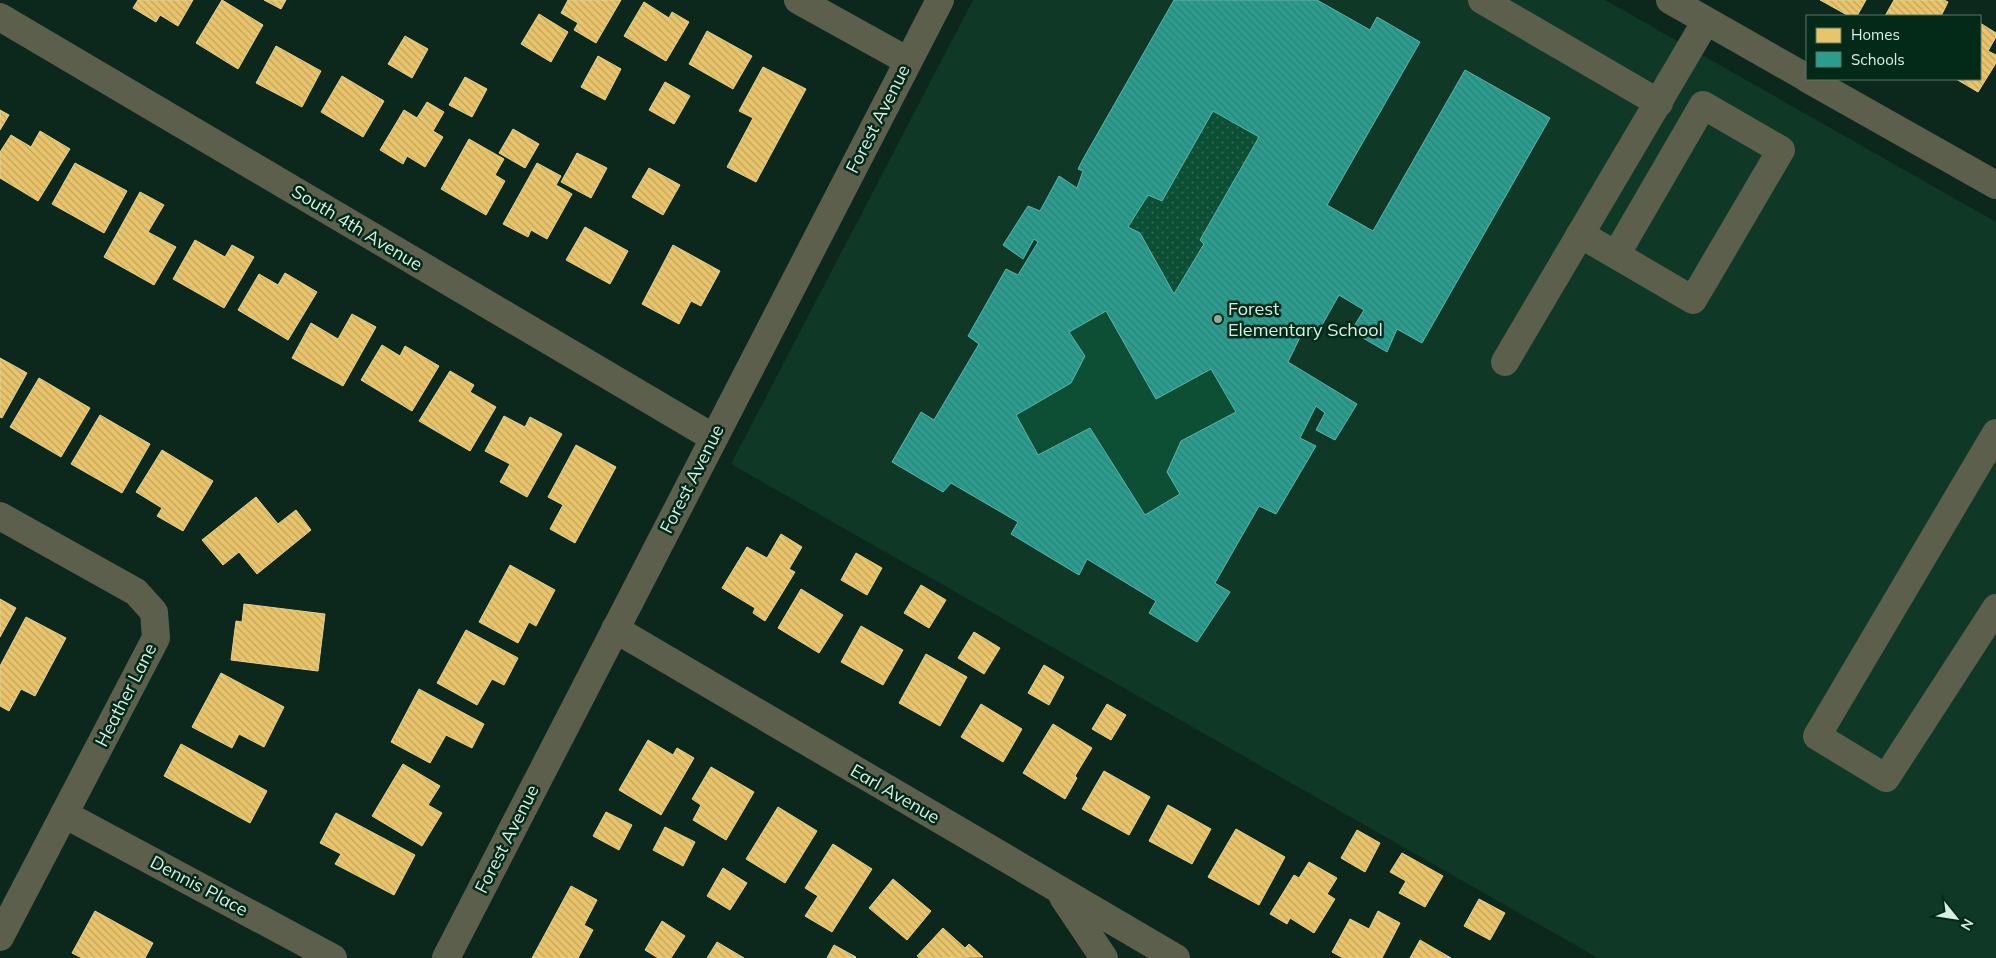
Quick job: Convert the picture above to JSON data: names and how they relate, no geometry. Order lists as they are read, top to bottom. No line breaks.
{"streets":{"street":["Forest Avenue","South 4th Avenue","Heather Lane","Earl Avenue","Dennis Place"]},"crossings":[["Forest Avenue","South 4th Avenue"],["Forest Avenue","Earl Avenue"],["Heather Lane","Dennis Place"]],"places":["Forest Elementary School"],"legend":["Homes","Schools"],"north":"bottom right"}
